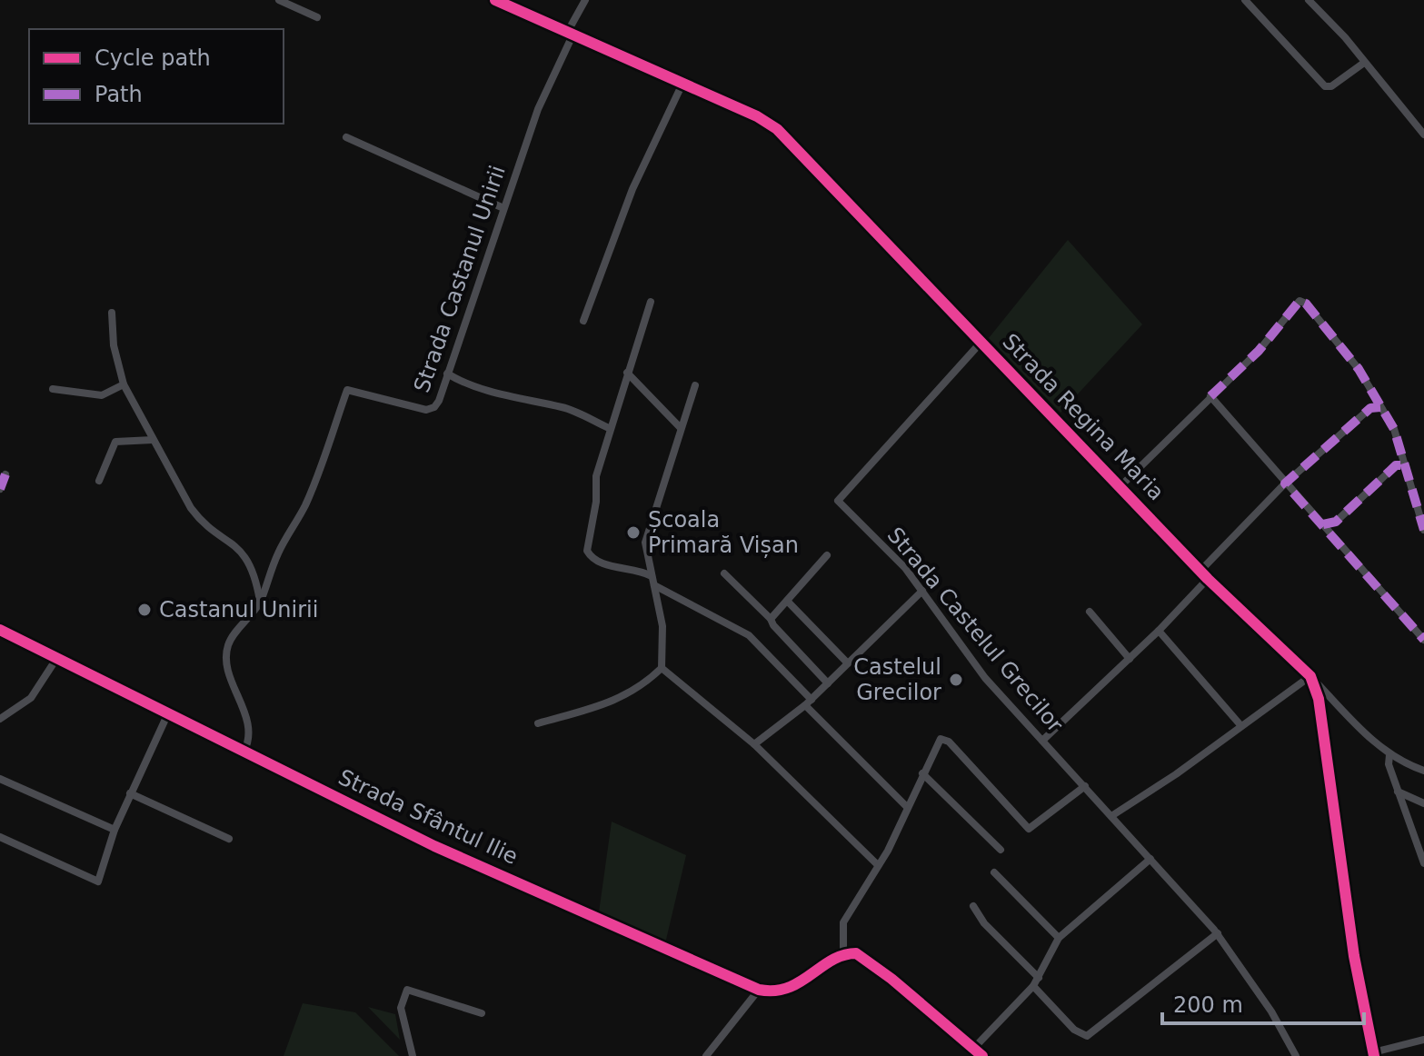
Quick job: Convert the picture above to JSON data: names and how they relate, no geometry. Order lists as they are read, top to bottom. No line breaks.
{"streets":{"street":["Strada Castanul Unirii","Strada Regina Maria","Strada Castelul Grecilor","Strada Sfântul Ilie"]},"crossings":[["Strada Castanul Unirii","Strada Regina Maria"],["Strada Castanul Unirii","Strada Sfântul Ilie"],["Strada Regina Maria","Strada Castelul Grecilor"]],"places":["Școala Primară Vișan","Castanul Unirii","Castelul Grecilor"],"legend":["Cycle path","Path"],"scale_bar":"200 m"}
